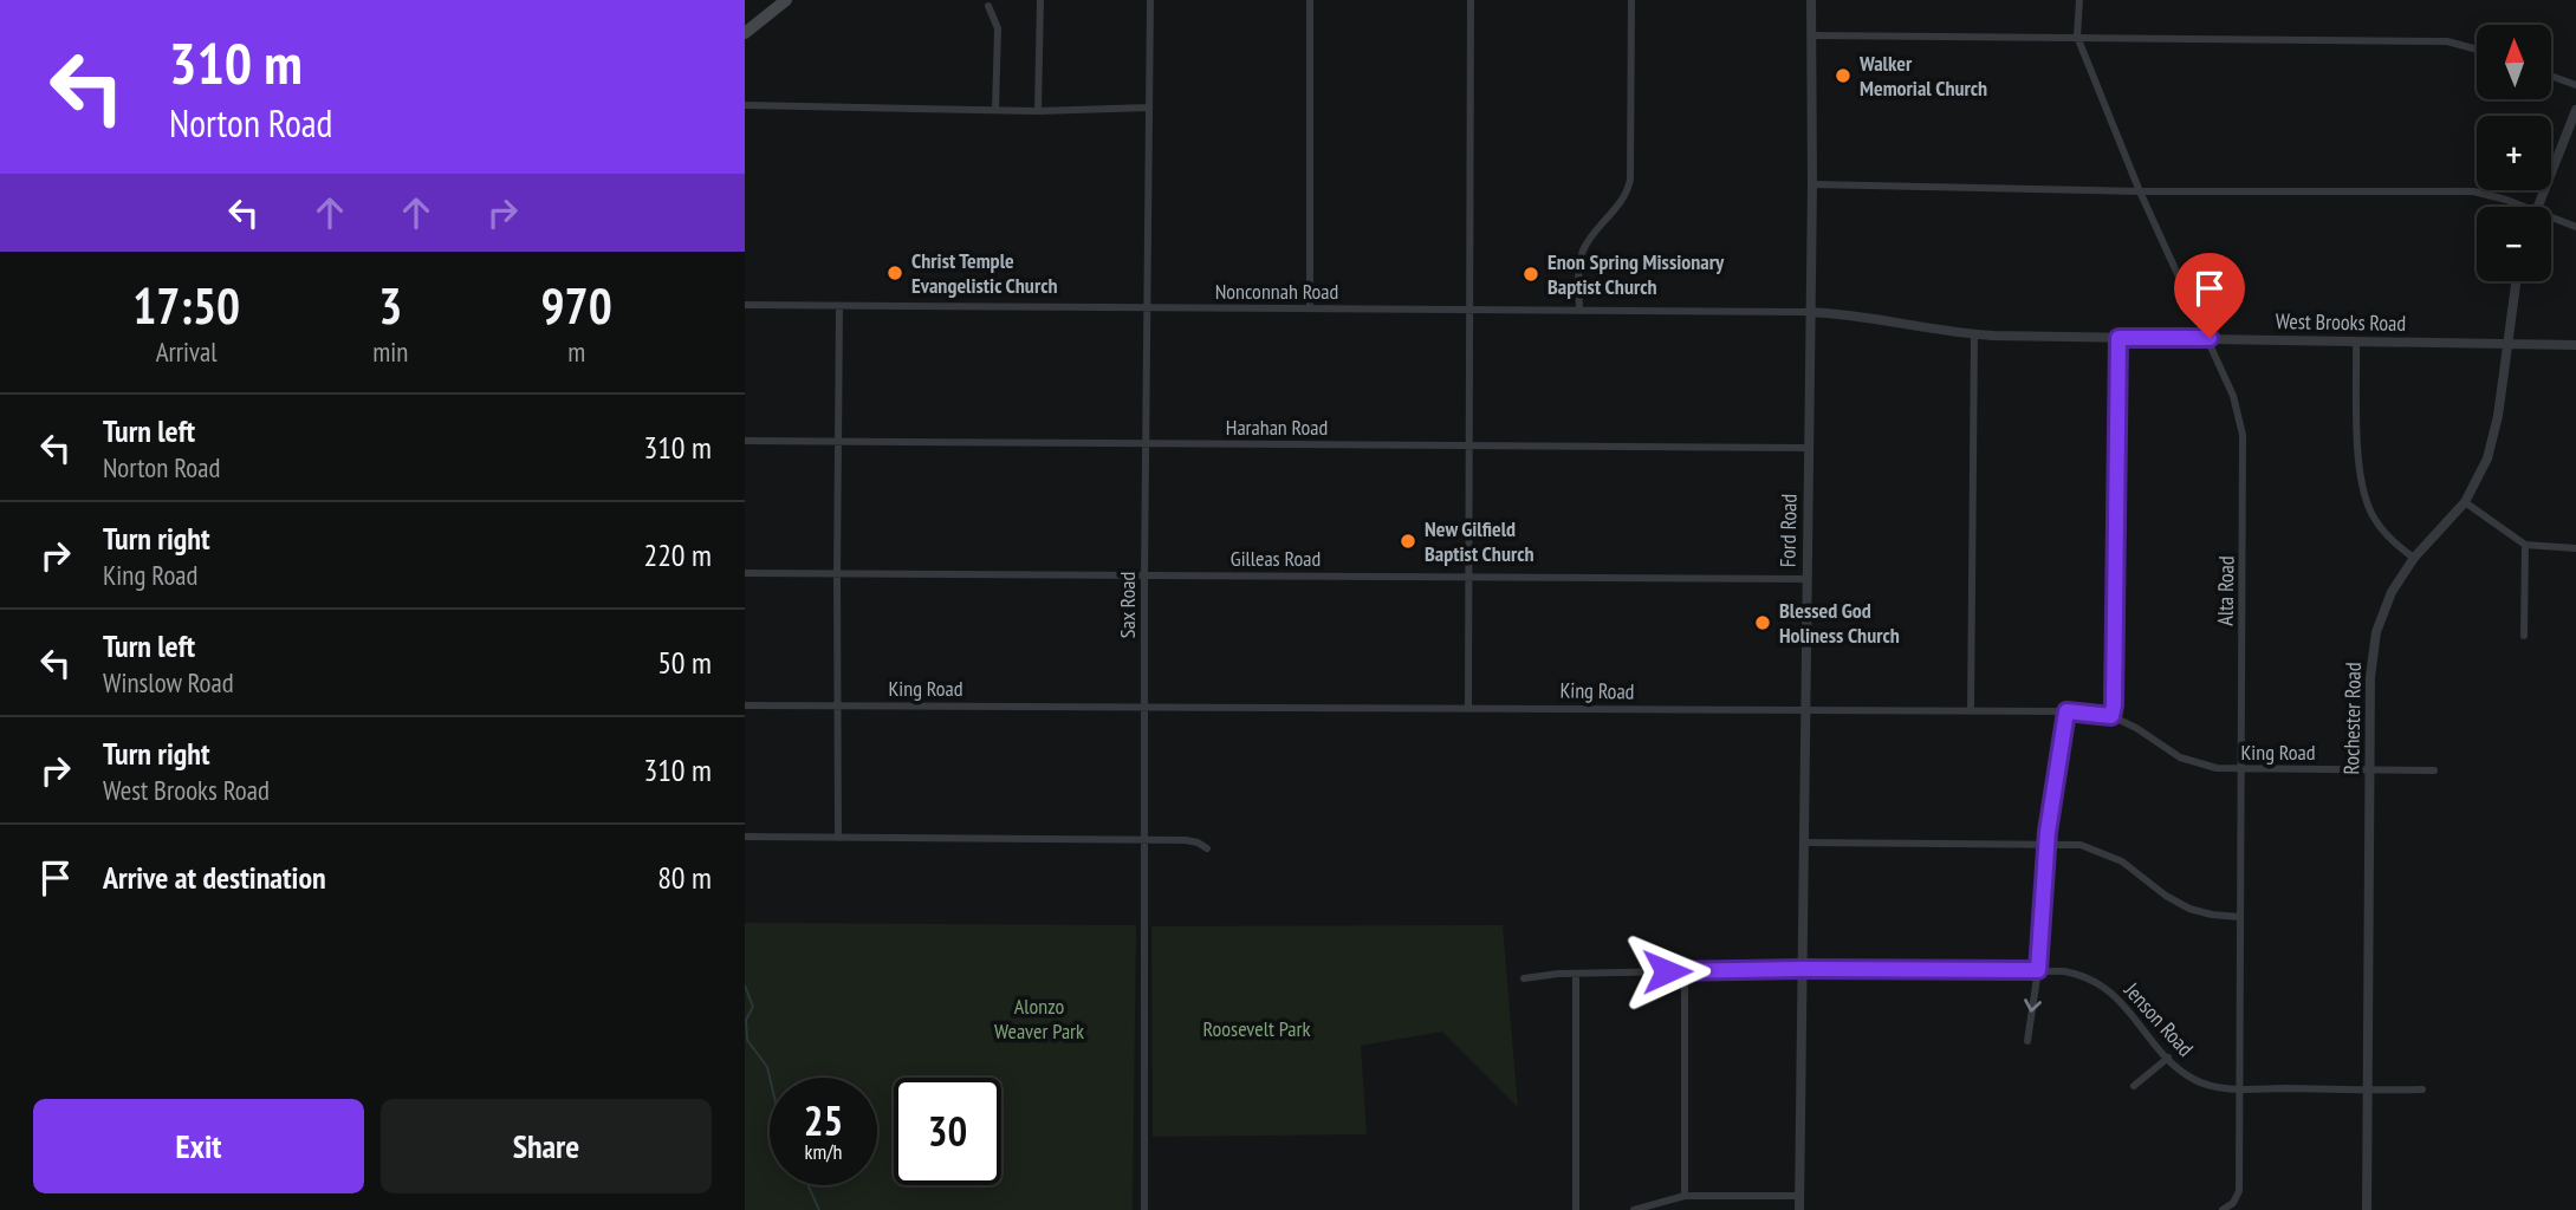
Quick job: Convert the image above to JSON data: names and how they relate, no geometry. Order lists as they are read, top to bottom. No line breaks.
{"streets":{"street":["Nonconnah Road","West Brooks Road","Harahan Road","Ford Road","Gilleas Road","Alta Road","Sax Road","King Road","Rochester Road","Jenson Road"]},"crossings":[["Nonconnah Road","West Brooks Road"],["Nonconnah Road","Ford Road"],["Nonconnah Road","Sax Road"],["West Brooks Road","Ford Road"],["West Brooks Road","Alta Road"],["West Brooks Road","Rochester Road"],["Harahan Road","Ford Road"],["Harahan Road","Sax Road"],["Ford Road","Gilleas Road"],["Ford Road","King Road"],["Ford Road","Jenson Road"],["Gilleas Road","Sax Road"],["Alta Road","King Road"],["Alta Road","Jenson Road"],["Sax Road","King Road"],["King Road","Rochester Road"],["Rochester Road","Jenson Road"]],"parks":["Alonzo Weaver Park","Roosevelt Park"],"places":["Walker Memorial Church","Christ Temple Evangelistic Church","Enon Spring Missionary Baptist Church","New Gilfield Baptist Church","Blessed God Holiness Church"],"north":"top","page":{"turn":["310 m","Norton Road"],"map_buttons":["+","−"],"eta":["17:50","Arrival","3","min","970","m"],"list":[{"name":"Turn left","note":"Norton Road","value":"310 m"},{"name":"Turn right","note":"King Road","value":"220 m"},{"name":"Turn left","note":"Winslow Road","value":"50 m"},{"name":"Turn right","note":"West Brooks Road","value":"310 m"},{"name":"Arrive at destination","value":"80 m"}],"speed":"25 km/h","limit":"30","buttons":["Exit","Share"]}}
